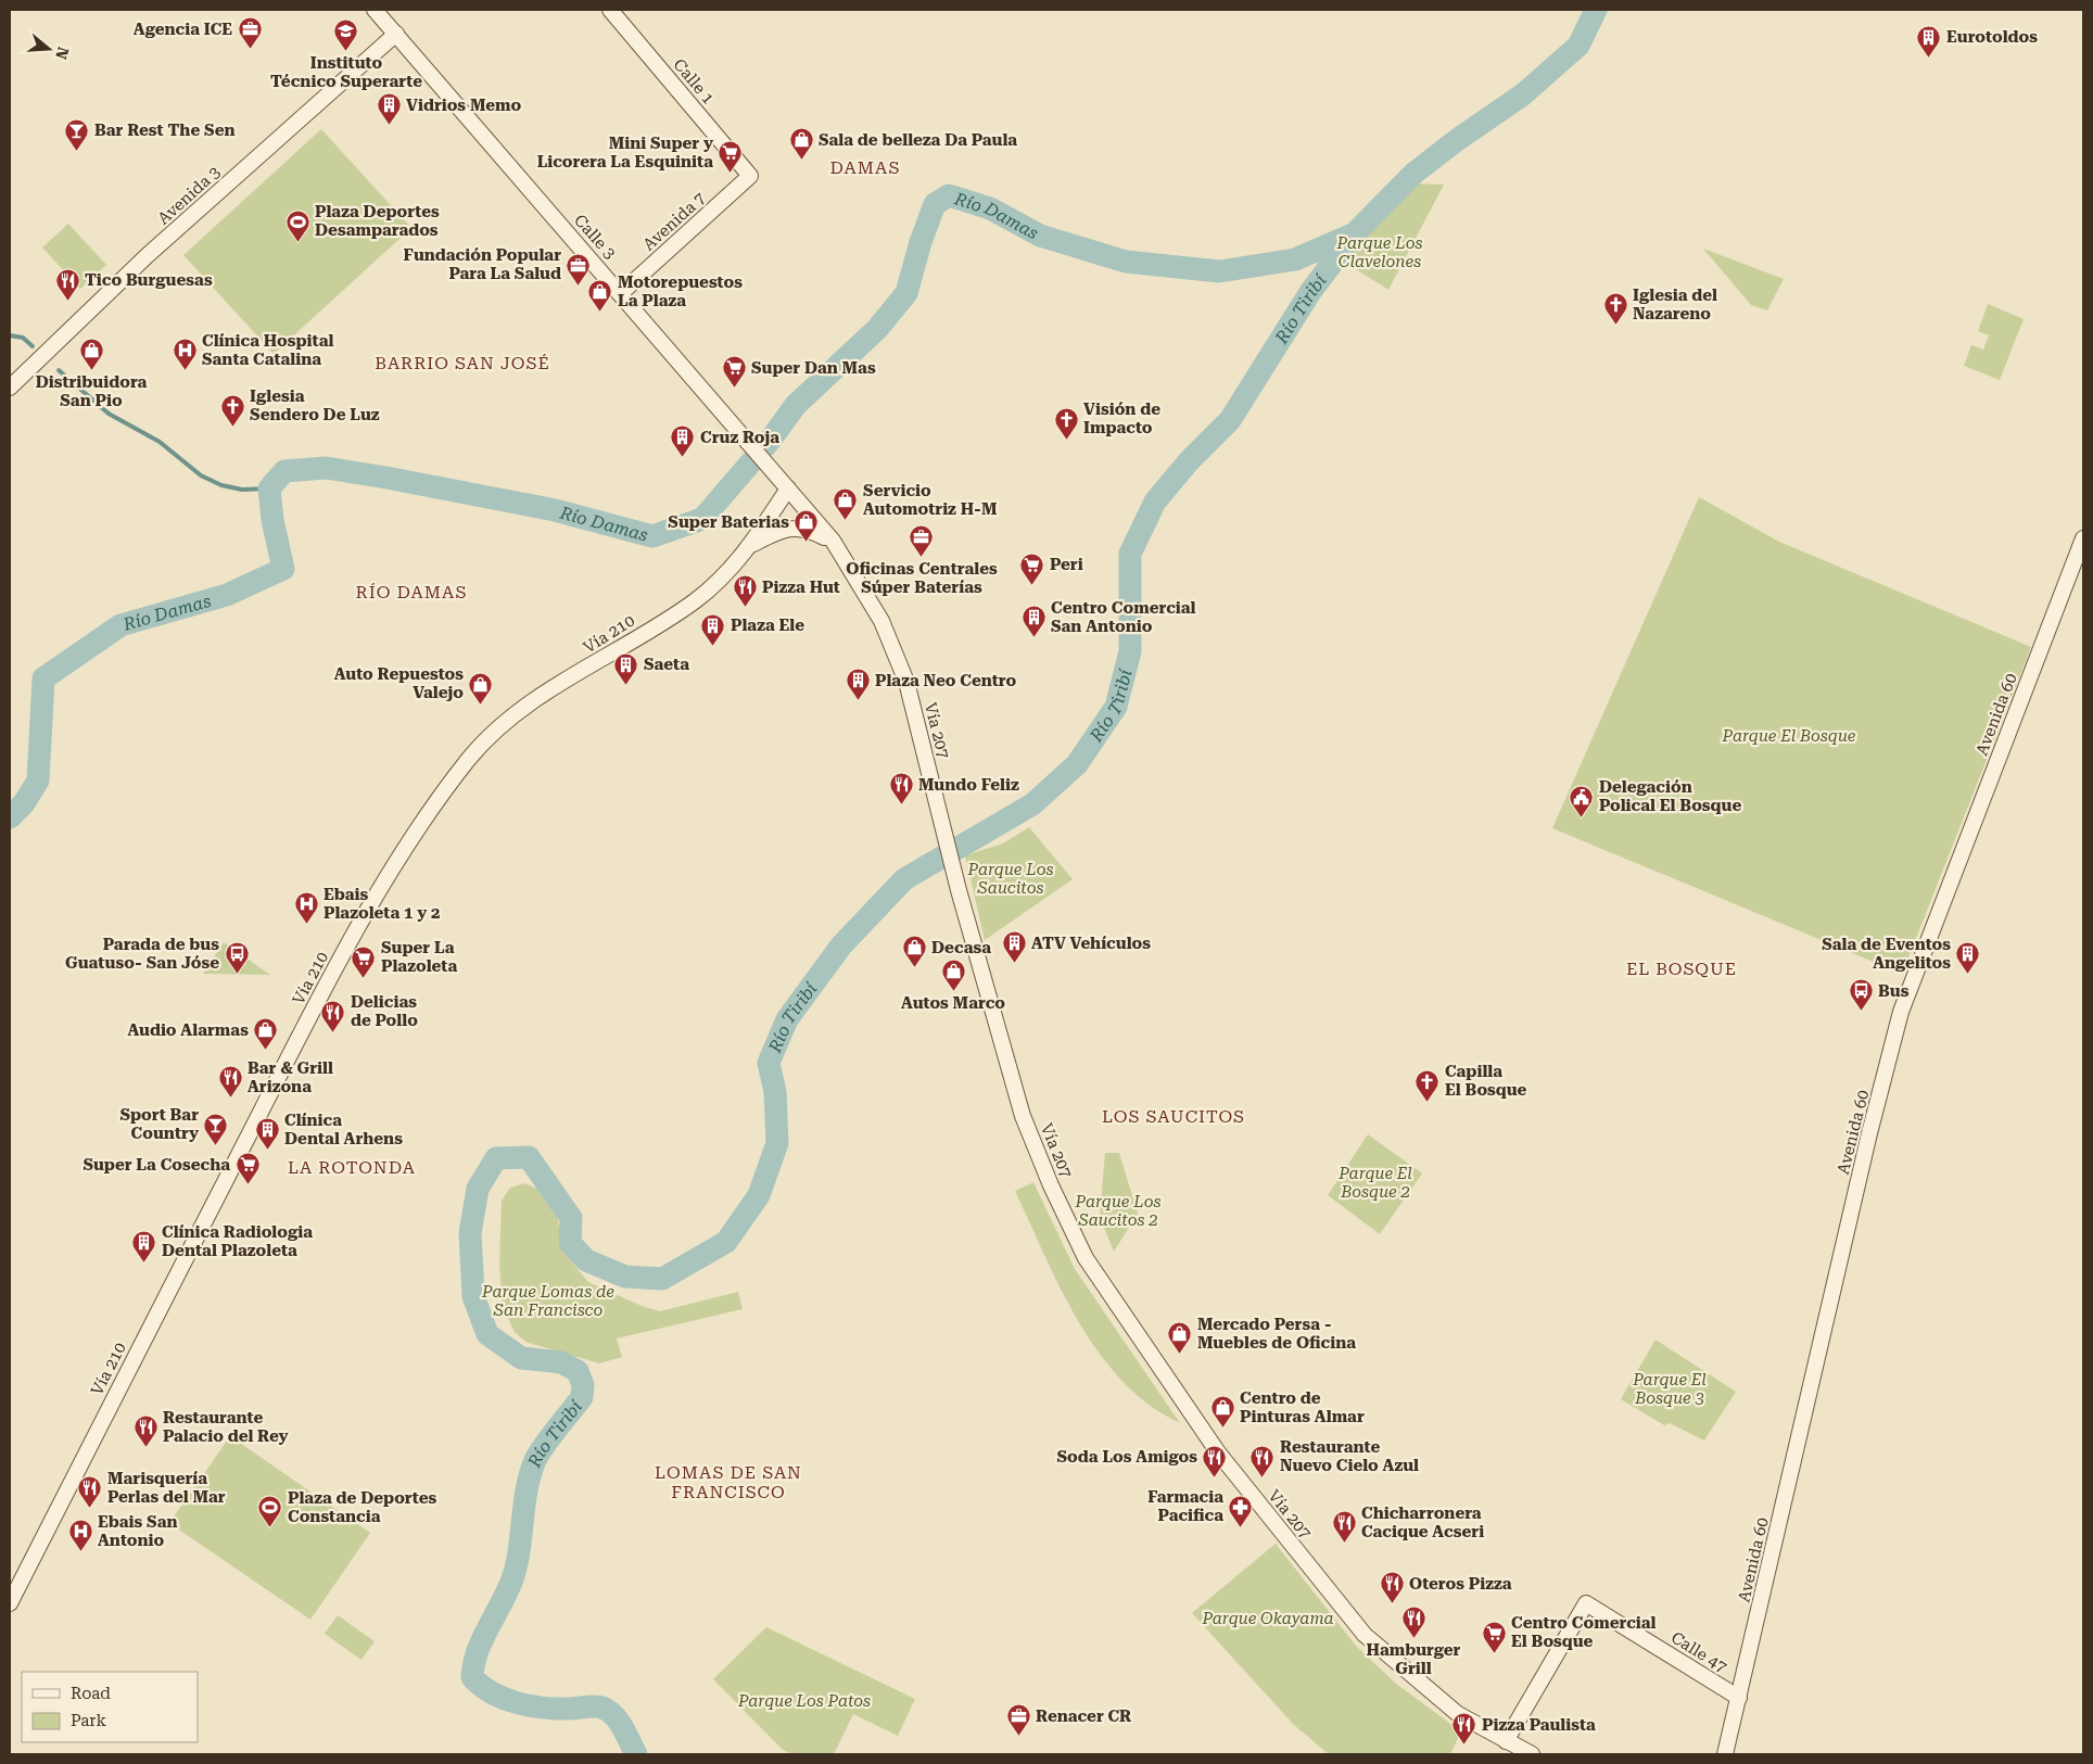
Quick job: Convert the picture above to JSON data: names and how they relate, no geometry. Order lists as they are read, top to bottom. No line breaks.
{"streets":{"main road":["Calle 1","Avenida 3","Avenida 7","Calle 3","Vía 210","Avenida 60","Vía 207","Calle 47"]},"crossings":[["Calle 1","Avenida 7"],["Avenida 3","Calle 3"],["Avenida 7","Calle 3"],["Calle 3","Vía 210"],["Calle 3","Vía 207"],["Vía 210","Vía 207"],["Avenida 60","Calle 47"],["Vía 207","Calle 47"]],"districts":["DAMAS","BARRIO SAN JOSÉ","RÍO DAMAS","EL BOSQUE","LOS SAUCITOS","LA ROTONDA","LOMAS DE SAN FRANCISCO"],"water":["Río Damas","Río Tiribí"],"parks":["Parque Los Clavelones","Parque El Bosque","Parque Los Saucitos","Parque El Bosque 2","Parque Los Saucitos 2","Parque Lomas de San Francisco","Parque El Bosque 3","Parque Okayama","Parque Los Patos"],"places":{"office":["Agencia ICE","Fundación Popular Para La Salud","Oficinas Centrales Súper Baterías","Renacer CR"],"school or university":["Instituto Técnico Superarte"],"building":["Eurotoldos","Vidrios Memo","Cruz Roja","Centro Comercial San Antonio","Plaza Ele","Saeta","Plaza Neo Centro","ATV Vehículos","Sala de Eventos Angelitos","Clínica Dental Arhens","Clínica Radiologia Dental Plazoleta"],"bar":["Bar Rest The Sen","Sport Bar Country"],"shop":["Sala de belleza Da Paula","Motorepuestos La Plaza","Distribuidora San Pio","Servicio Automotriz H-M","Super Baterias","Auto Repuestos Valejo","Decasa","Autos Marco","Audio Alarmas","Mercado Persa - Muebles de Oficina","Centro de Pinturas Almar"],"supermarket":["Mini Super y Licorera La Esquinita","Super Dan Mas","Peri","Super La Plazoleta","Super La Cosecha","Centro Comercial El Bosque"],"sports":["Plaza Deportes Desamparados","Plaza de Deportes Constancia"],"restaurant":["Tico Burguesas","Pizza Hut","Mundo Feliz","Delicias de Pollo","Bar & Grill Arizona","Restaurante Palacio del Rey","Soda Los Amigos","Restaurante Nuevo Cielo Azul","Marisquería Perlas del Mar","Chicharronera Cacique Acseri","Oteros Pizza","Hamburger Grill","Pizza Paulista"],"church":["Iglesia del Nazareno","Iglesia Sendero De Luz","Visión de Impacto","Capilla El Bosque"],"hospital":["Clínica Hospital Santa Catalina","Ebais Plazoleta 1 y 2","Ebais San Antonio"],"public building":["Delegación Polical El Bosque"],"bus stop":["Parada de bus Guatuso- San Jóse","Bus"],"pharmacy":["Farmacia Pacifica"]},"legend":["Road","Park"],"north":"right"}
